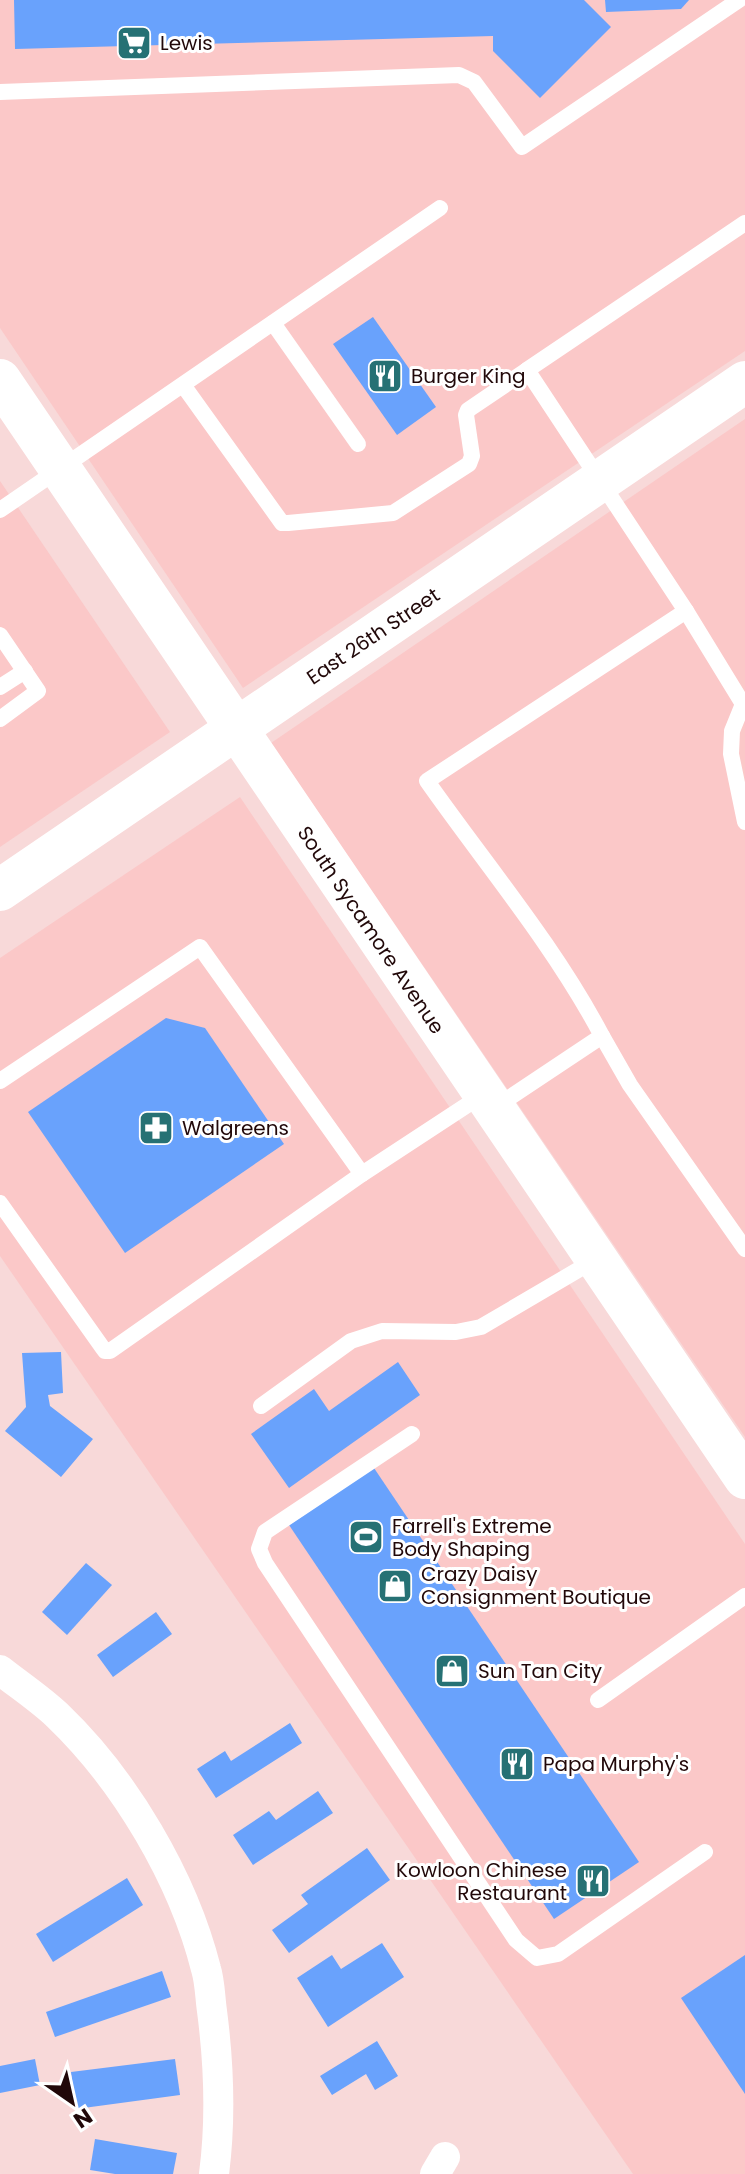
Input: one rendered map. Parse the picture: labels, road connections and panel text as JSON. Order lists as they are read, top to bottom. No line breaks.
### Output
{"streets":{"main road":["East 26th Street","South Sycamore Avenue"]},"crossings":[["East 26th Street","South Sycamore Avenue"]],"places":{"supermarket":["Lewis"],"restaurant":["Burger King","Papa Murphy's","Kowloon Chinese Restaurant"],"pharmacy":["Walgreens"],"sports":["Farrell's Extreme Body Shaping"],"shop":["Crazy Daisy Consignment Boutique","Sun Tan City"]},"north":"bottom right"}
